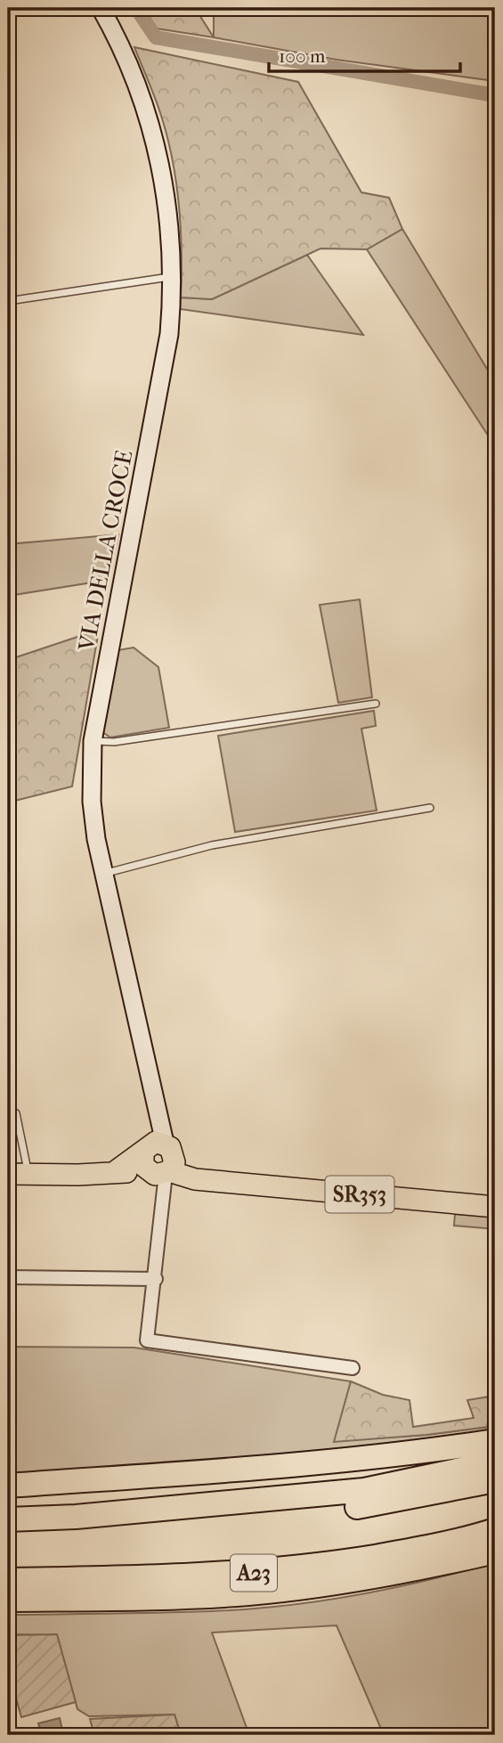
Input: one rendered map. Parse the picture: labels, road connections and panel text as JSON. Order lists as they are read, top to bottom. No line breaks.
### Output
{"streets":{"highway":["A23"],"main road":["VIA DELLA CROCE","SR353"]},"crossings":[["VIA DELLA CROCE","SR353"]],"scale_bar":"100 m"}
